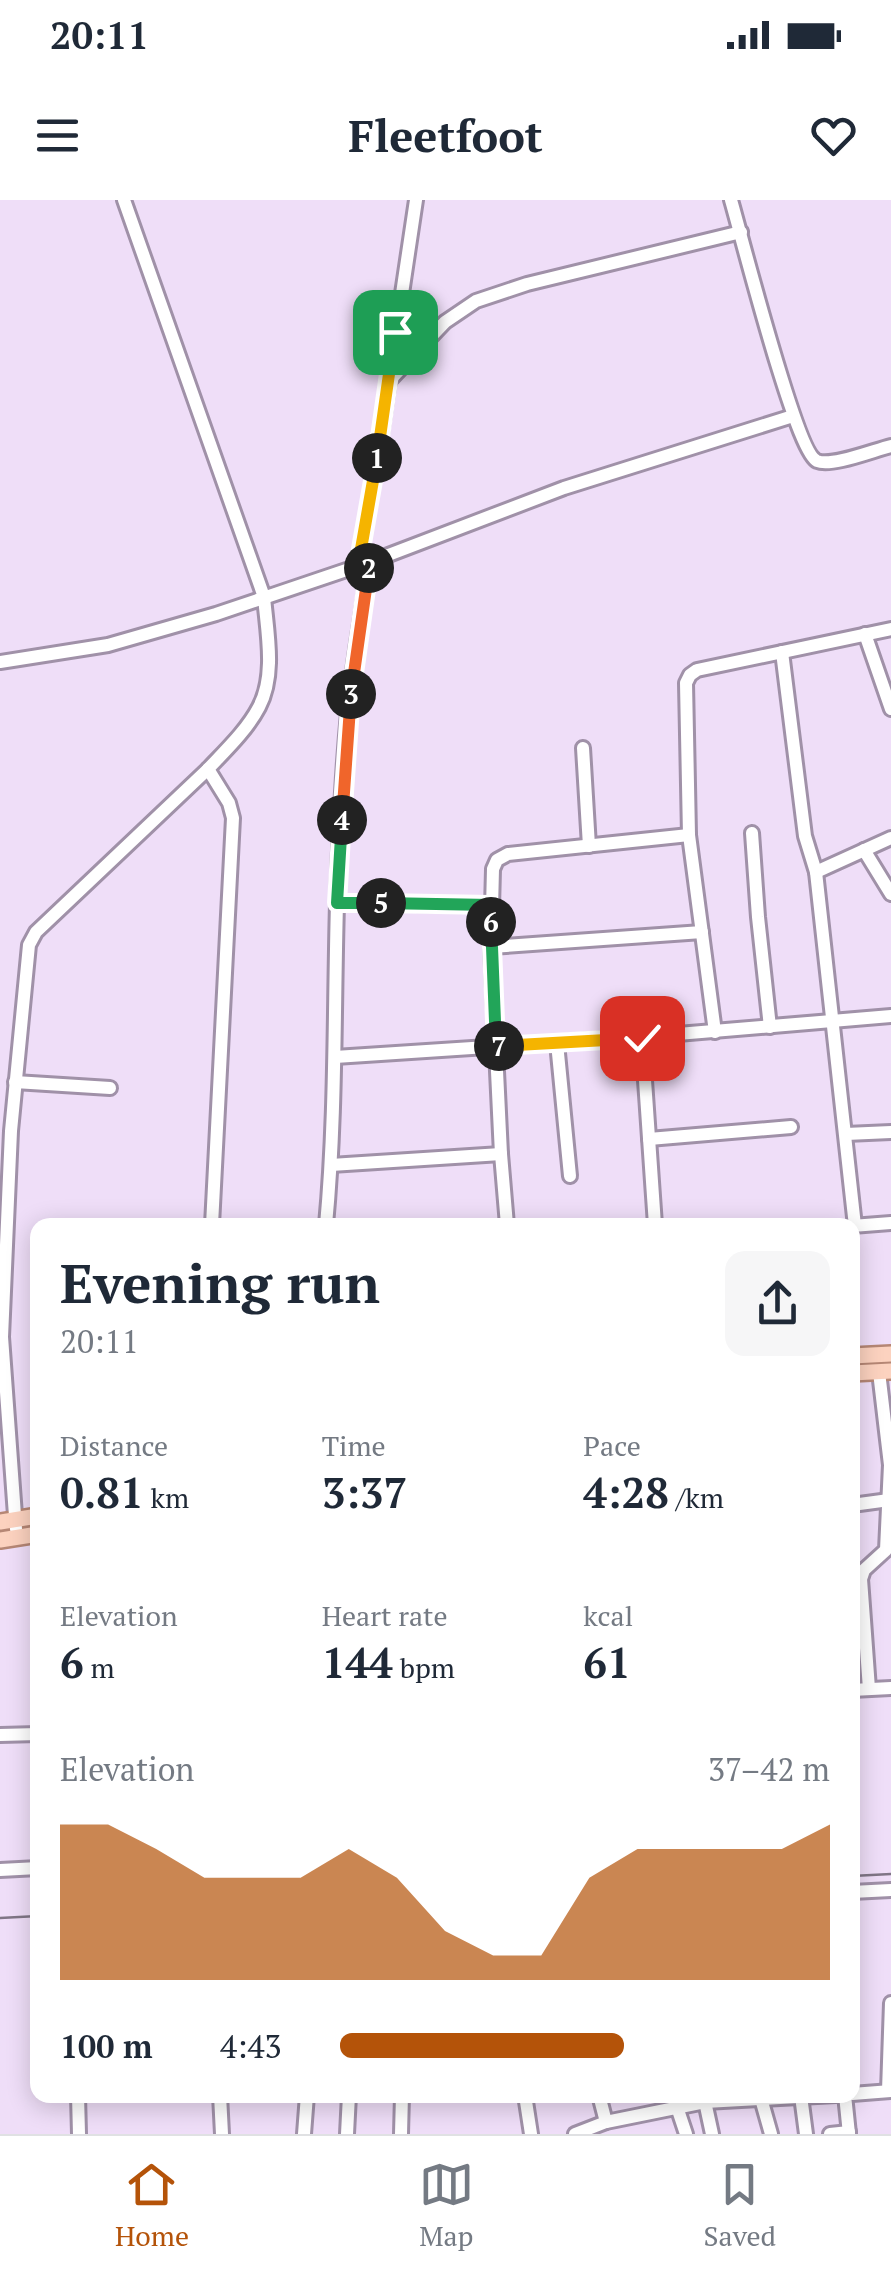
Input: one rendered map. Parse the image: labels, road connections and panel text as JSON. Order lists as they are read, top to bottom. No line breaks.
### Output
{"page":{"status":"20:11","header":"Fleetfoot","pins":["1","2","3","4","5","6","7"],"heading":["Evening run","20:11"],"stats":[["Distance","0.81 km"],["Time","3:37"],["Pace","4:28 /km"],["Elevation","6 m"],["Heart rate","144 bpm"],["kcal","61"]],"chart":["Elevation","37–42 m"],"list":[{"name":"100 m","note":"4:43"}],"tabs":["Home","Map","Saved"]}}
